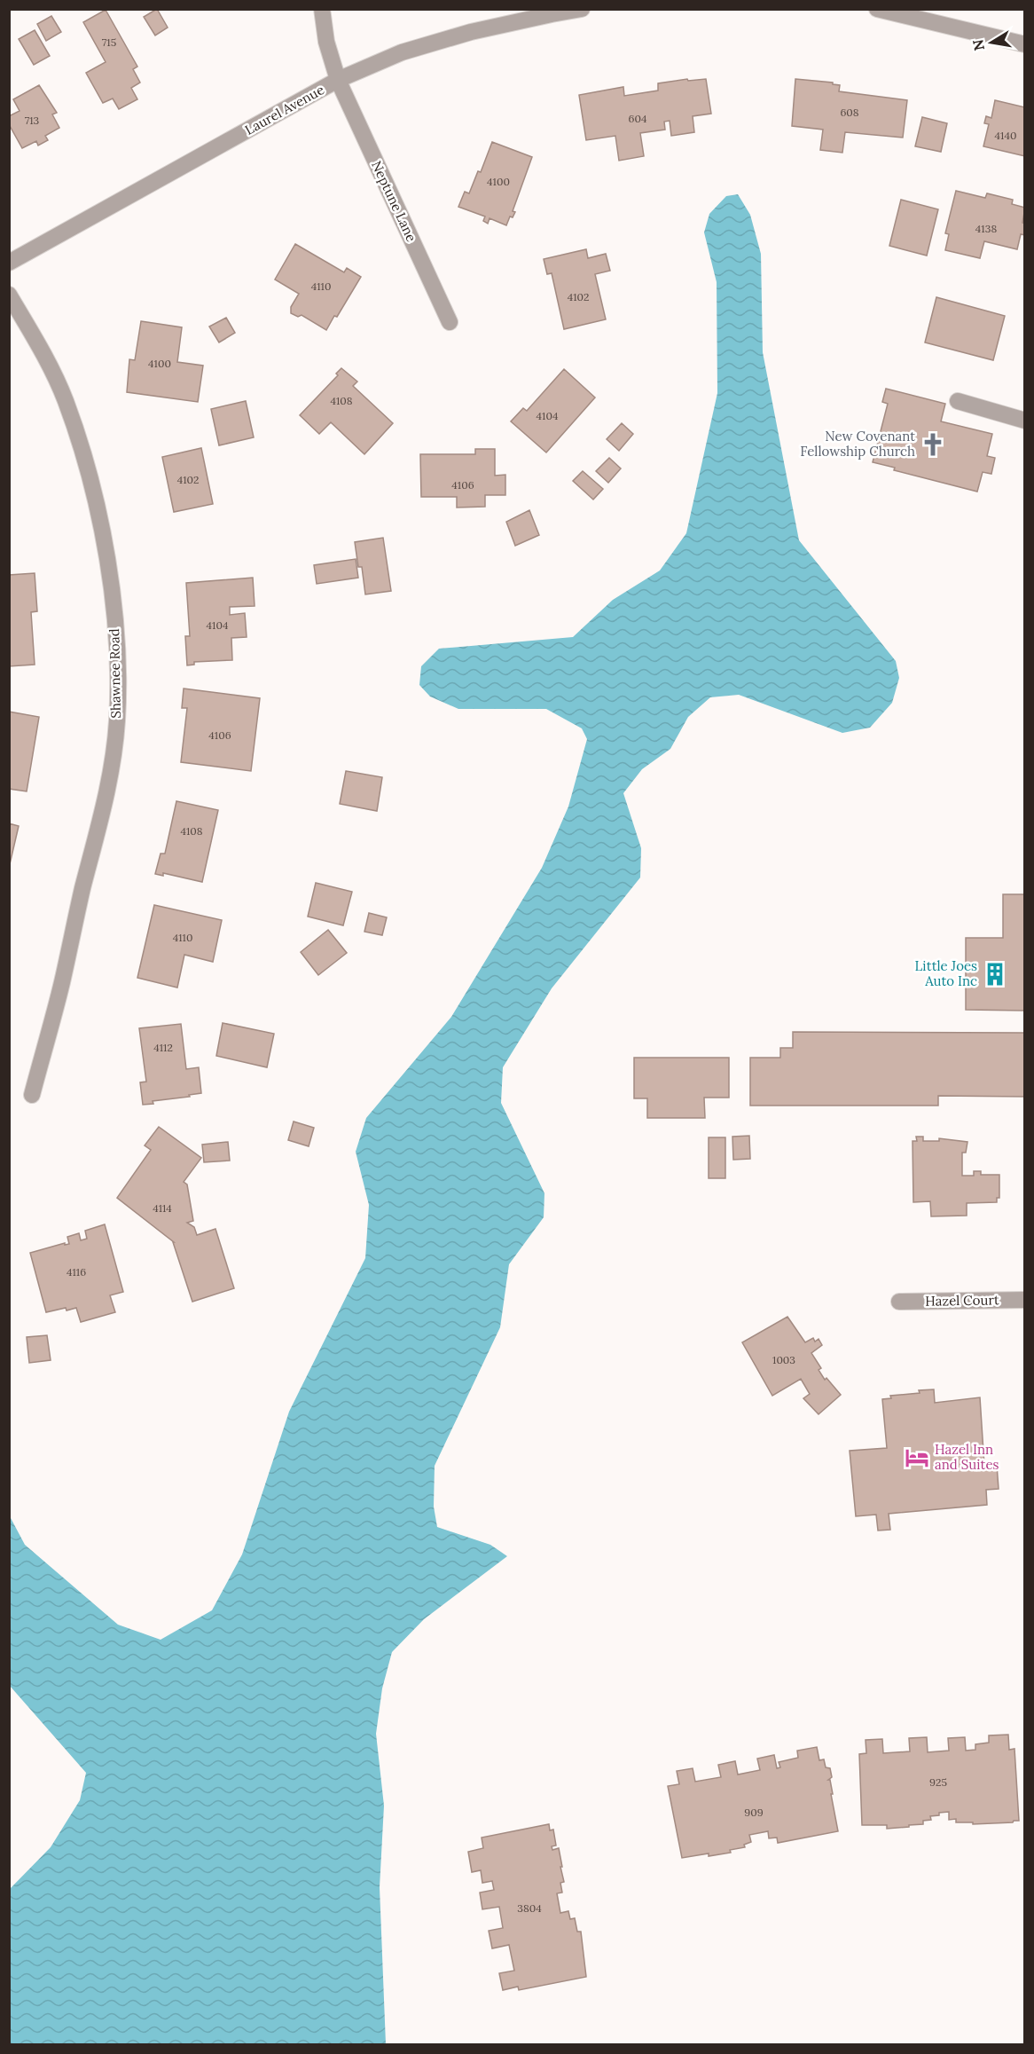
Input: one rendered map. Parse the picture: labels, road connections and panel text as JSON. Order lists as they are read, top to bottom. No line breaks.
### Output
{"streets":{"street":["Laurel Avenue","Neptune Lane","Shawnee Road","Hazel Court"]},"crossings":[["Laurel Avenue","Neptune Lane"]],"places":{"church":["New Covenant Fellowship Church"],"building":["Little Joes Auto Inc"],"hotel":["Hazel Inn and Suites"]},"house_numbers":["715","608","604","713","4140","4100","4138","4110","4102","4100","4108","4104","4102","4106","4104","4106","4108","4110","4112","4114","4116","1003","925","909","3804"],"north":"left"}
